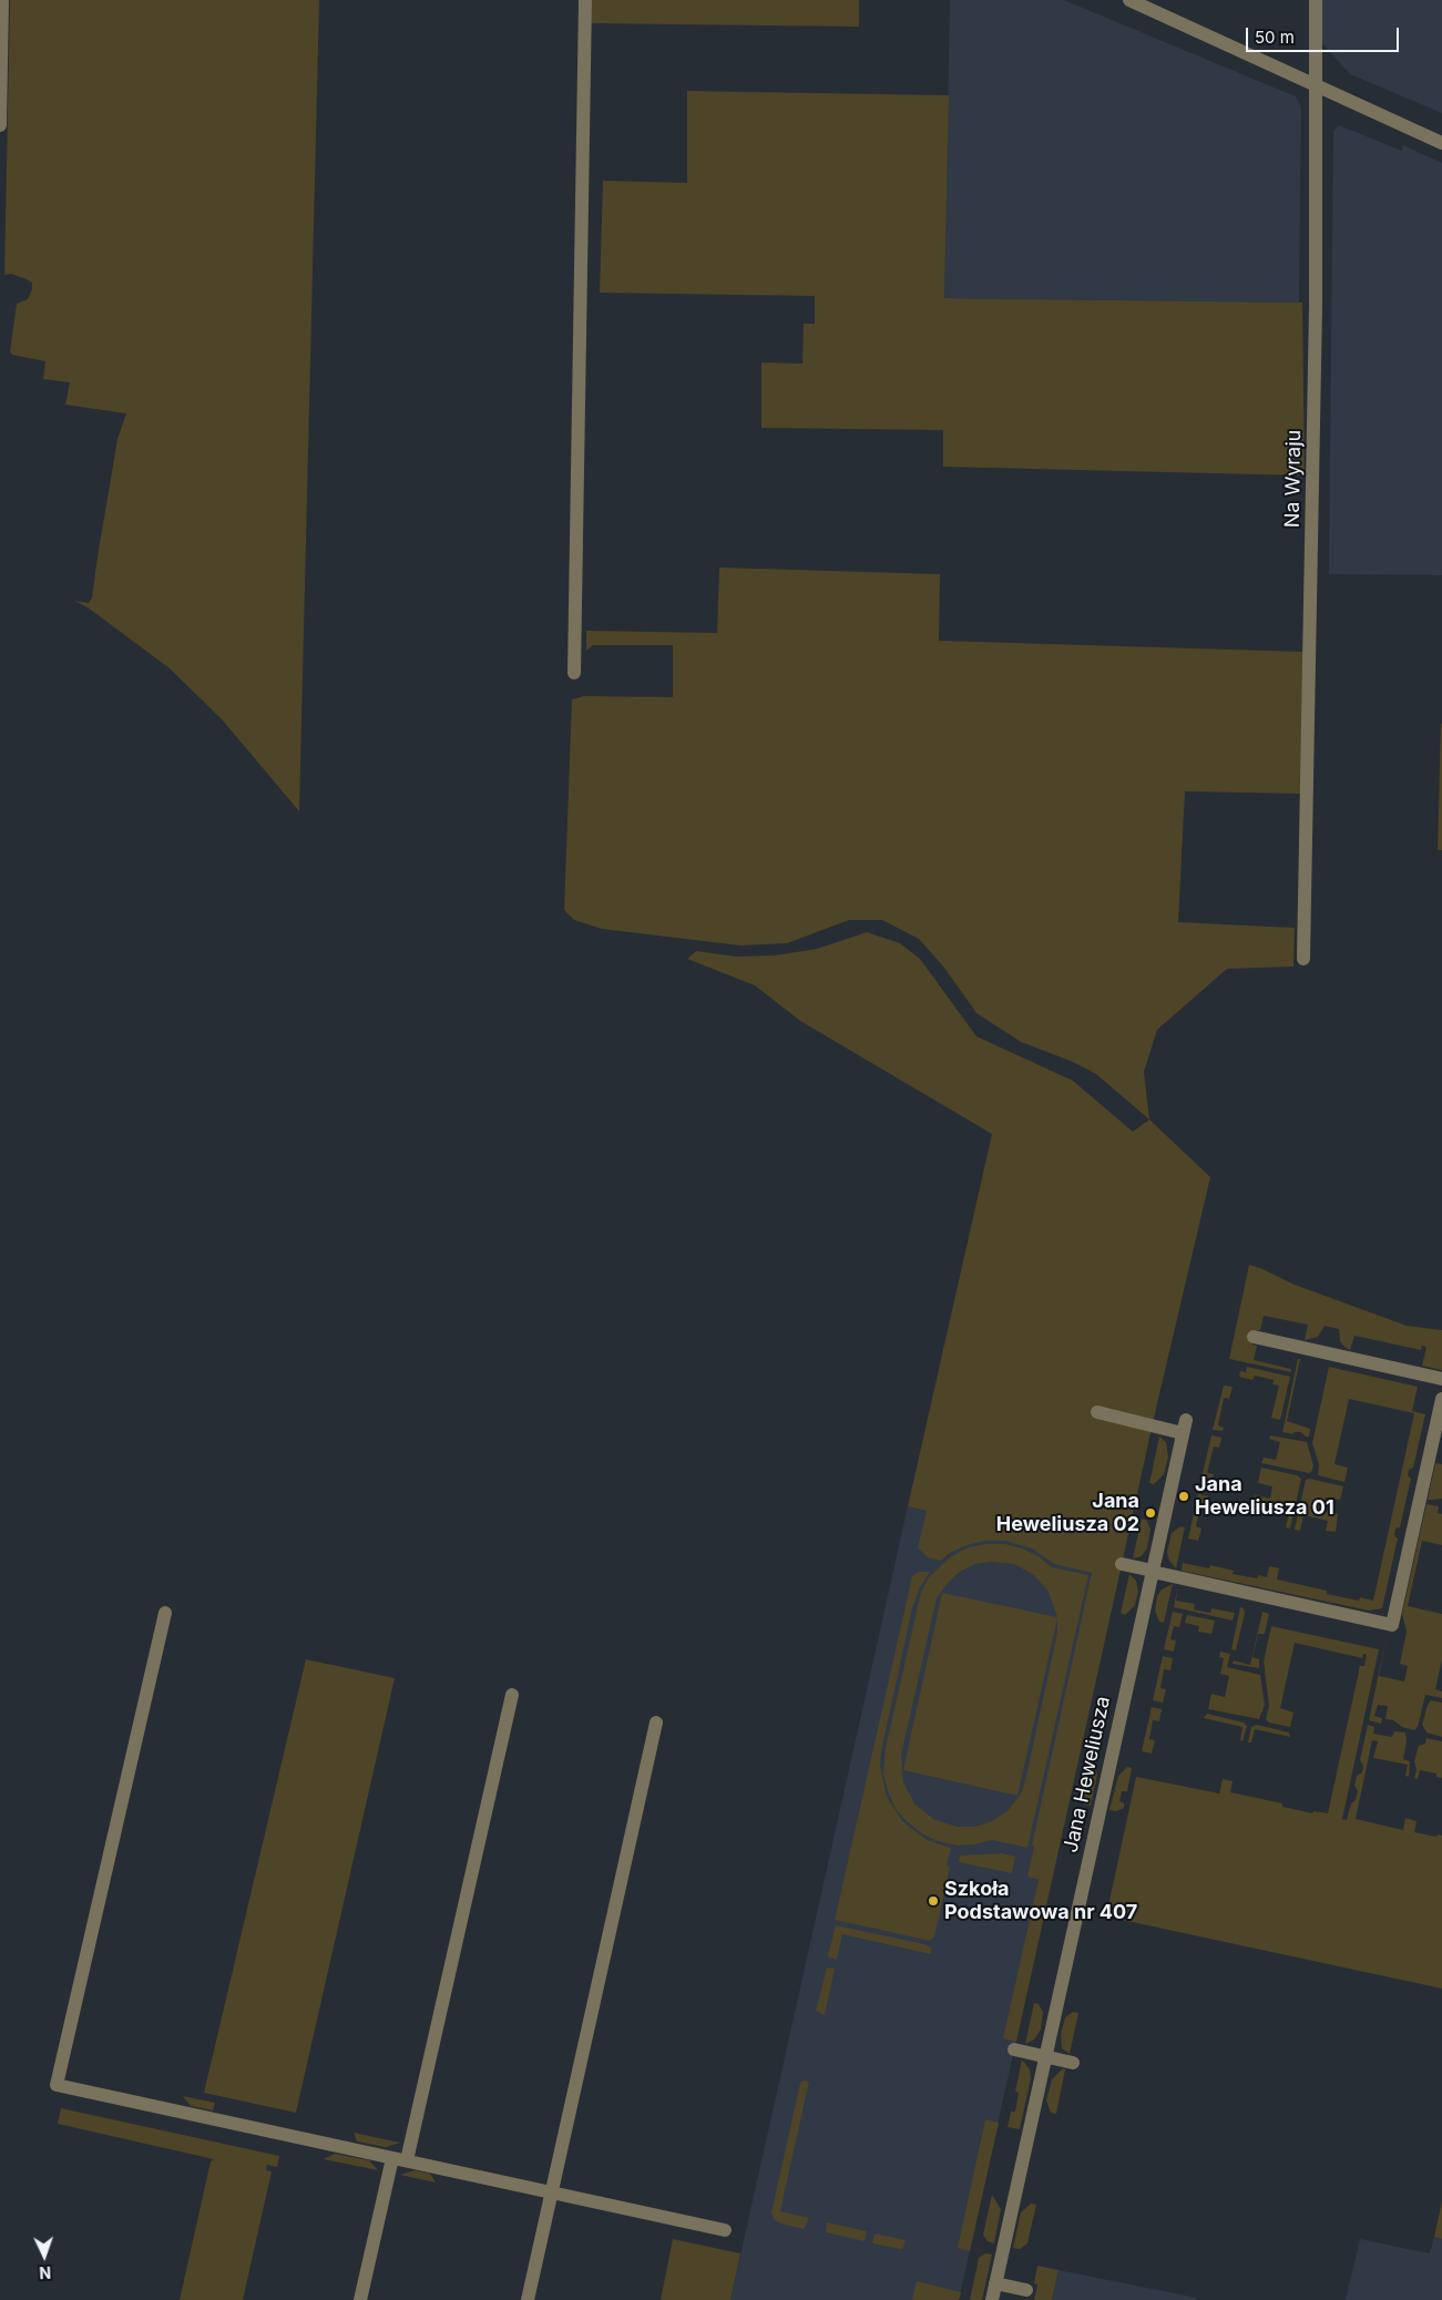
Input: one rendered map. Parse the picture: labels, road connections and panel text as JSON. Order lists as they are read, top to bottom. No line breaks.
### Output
{"streets":{"street":["Na Wyraju","Jana Heweliusza"]},"places":["Jana Heweliusza 01","Jana Heweliusza 02","Szkoła Podstawowa nr 407"],"scale_bar":"50 m","north":"bottom"}
